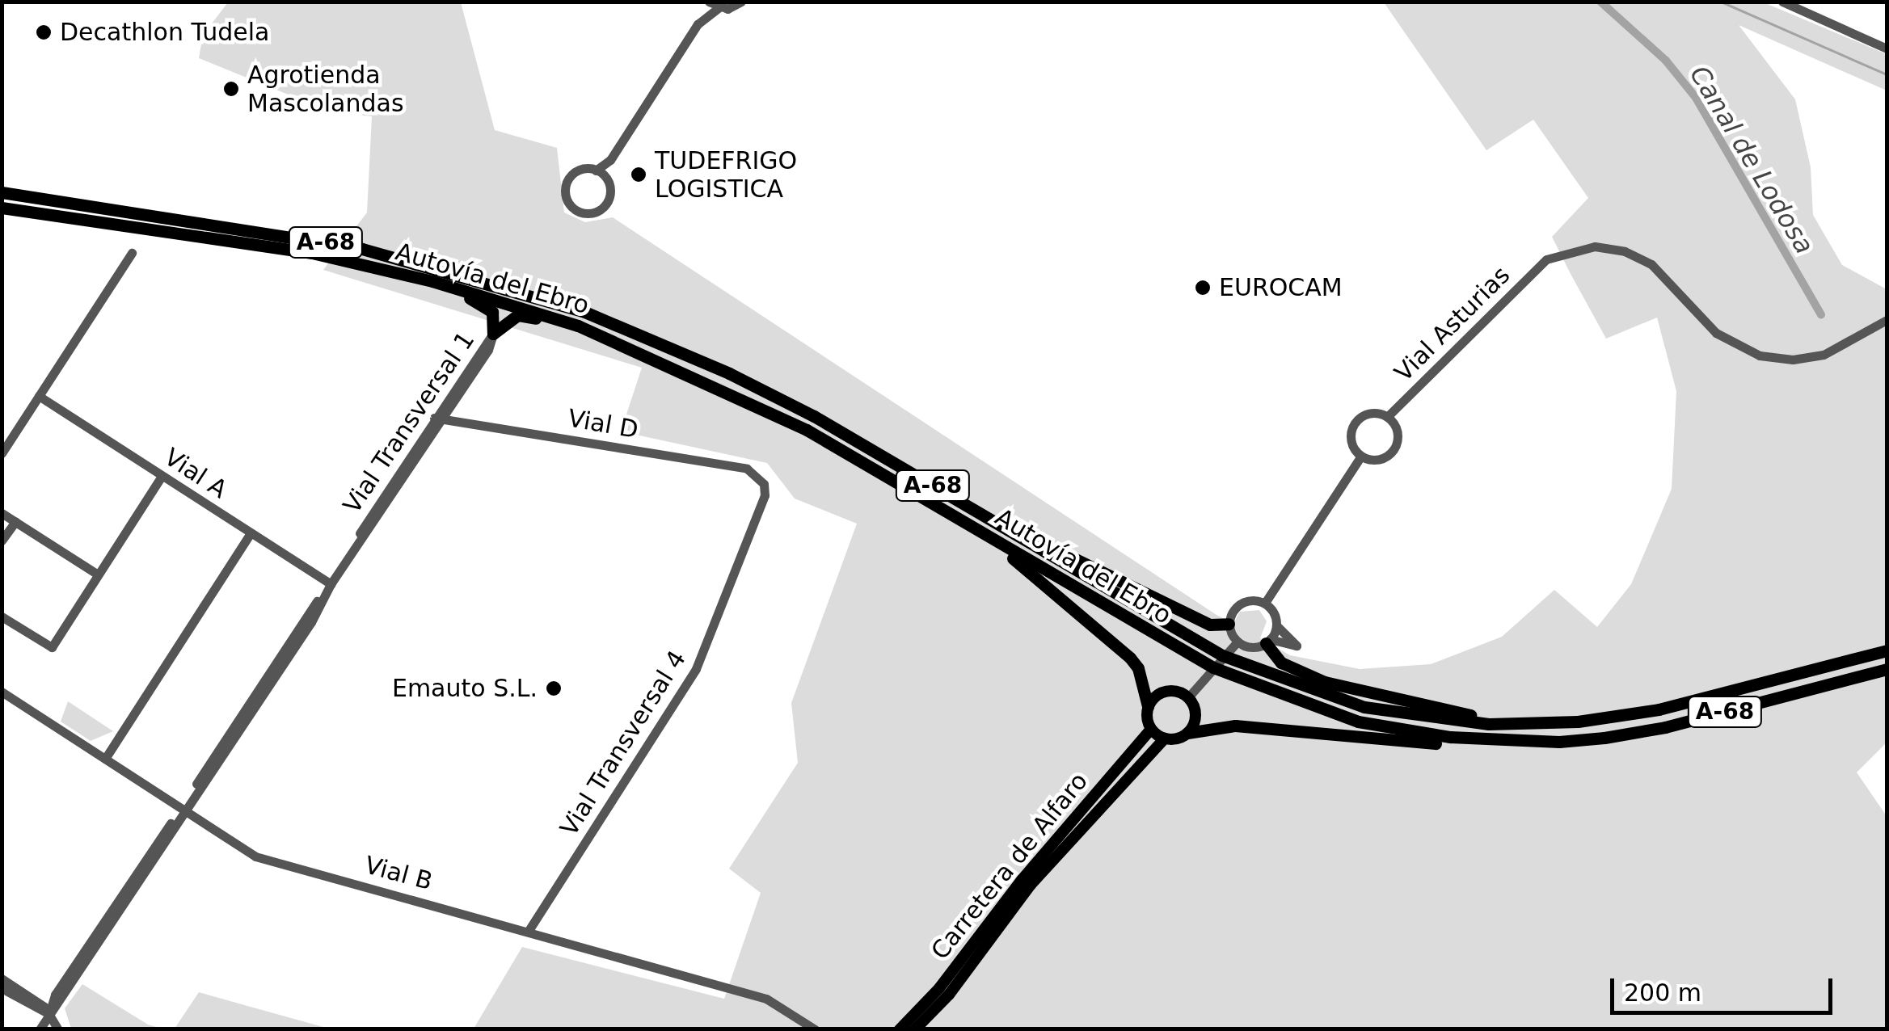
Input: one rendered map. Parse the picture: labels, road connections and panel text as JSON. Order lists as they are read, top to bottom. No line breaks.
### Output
{"streets":{"highway":["A-68","Autovía del Ebro"],"main road":["Carretera de Alfaro"],"street":["Vial Asturias","Vial Transversal 1","Vial D","Vial A","Vial Transversal 4","Vial B"]},"crossings":[["Vial Transversal 1","Vial D"],["Vial Transversal 1","Vial A"],["Vial Transversal 1","Vial B"],["Vial D","Vial Transversal 4"],["Vial Transversal 4","Vial B"]],"water":["Canal de Lodosa"],"places":["Decathlon Tudela","Agrotienda Mascolandas","TUDEFRIGO LOGISTICA","EUROCAM","Emauto S.L."],"scale_bar":"200 m"}
